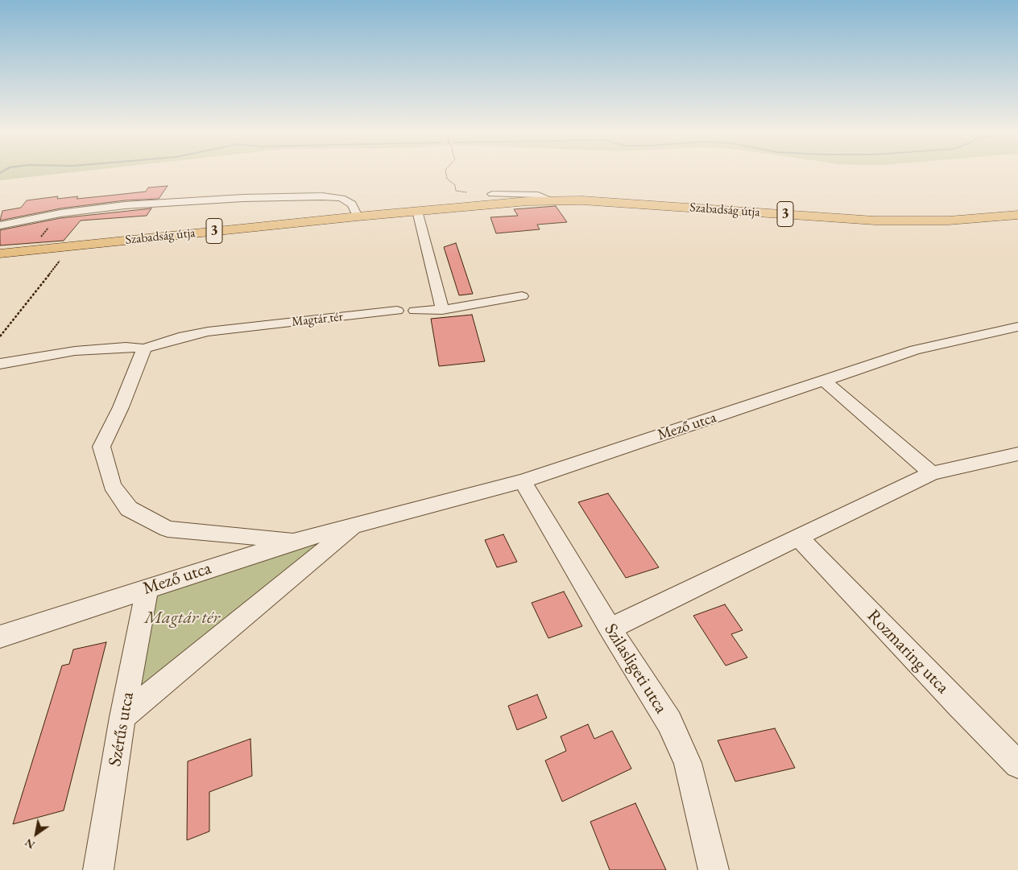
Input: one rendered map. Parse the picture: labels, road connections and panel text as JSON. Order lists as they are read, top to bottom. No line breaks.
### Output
{"streets":{"main road":["Szabadság útja","3"],"street":["Magtár tér","Mező utca","Rozmaring utca","Szilasligeti utca","Szérűs utca"]},"crossings":[["Mező utca","Szilasligeti utca"],["Mező utca","Szérűs utca"]],"parks":["Magtár tér"],"north":"bottom left"}
